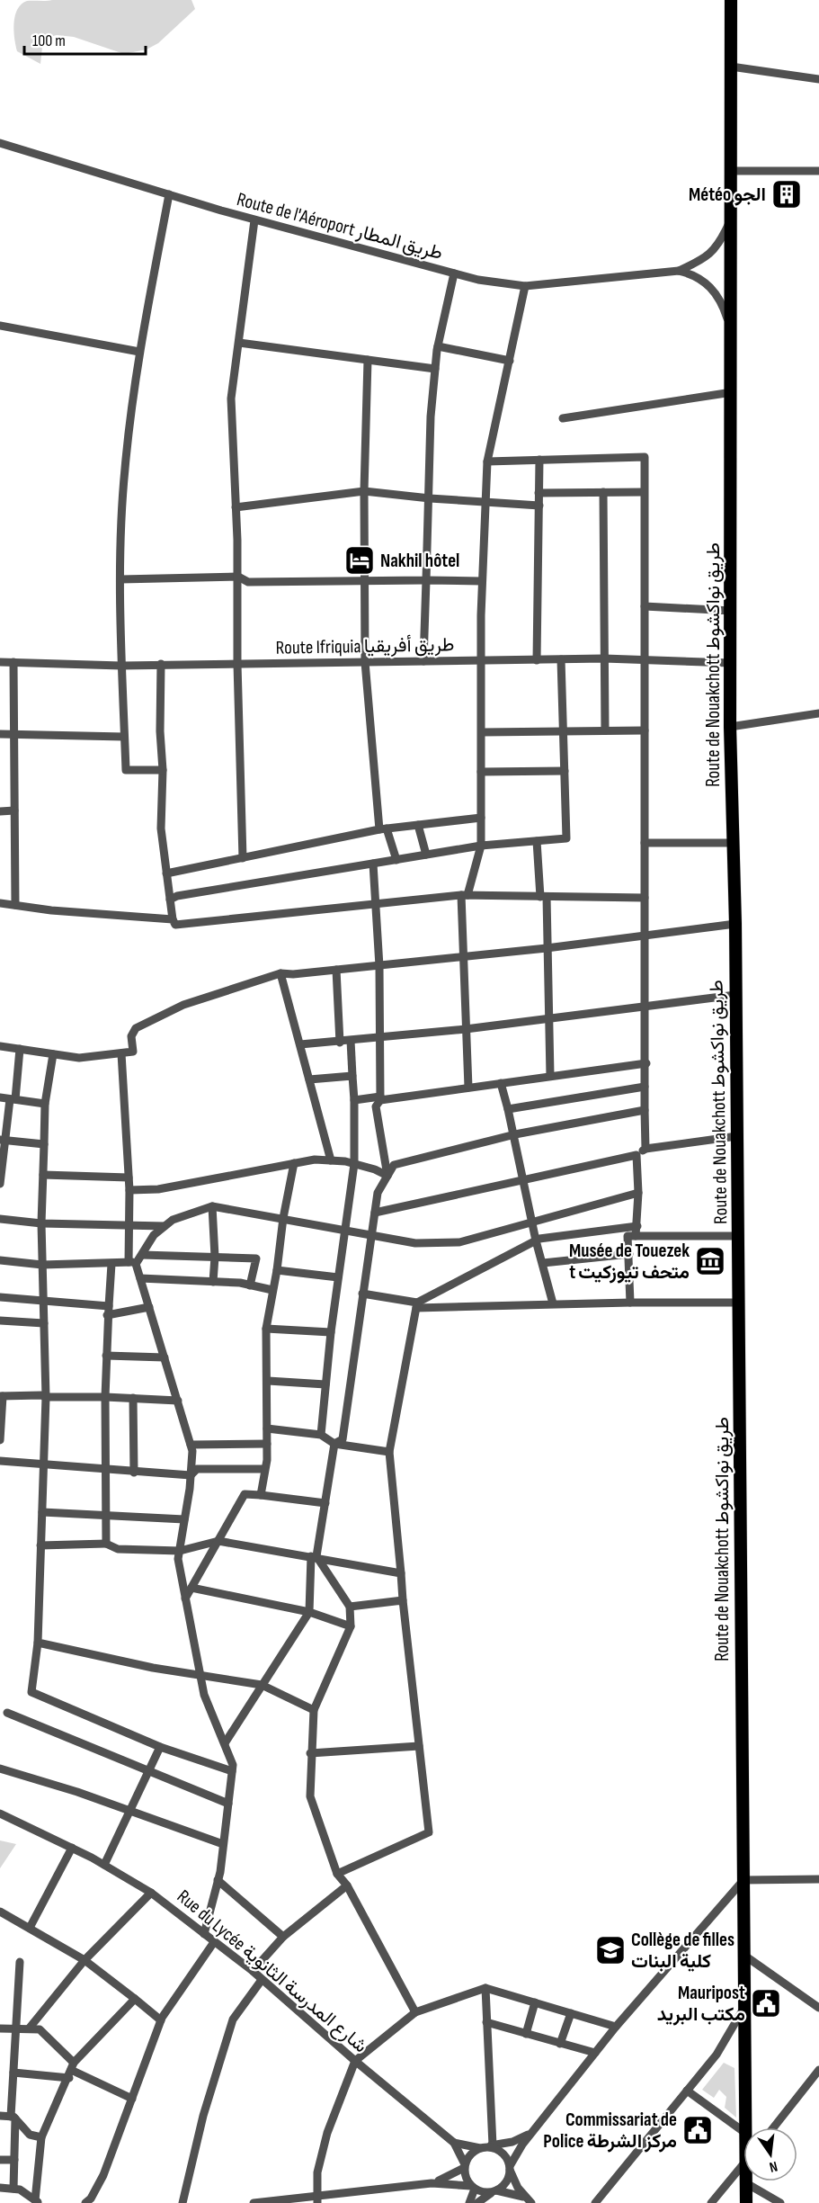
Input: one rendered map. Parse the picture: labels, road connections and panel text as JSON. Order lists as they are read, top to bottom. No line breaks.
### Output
{"streets":{"highway":["Route de Nouakchott طريق نواكشوط"],"street":["Route de l'Aéroport طريق المطار","Route Ifriquia طريق أفريقيا","Rue du Lycée شارع المدرسة الثانوية"]},"crossings":[["Route de l'Aéroport طريق المطار","Route de Nouakchott طريق نواكشوط"],["Route Ifriquia طريق أفريقيا","Route de Nouakchott طريق نواكشوط"]],"places":{"building":["Météo الجو"],"hotel":["Nakhil hôtel"],"museum":["Musée de Touezek t متحف تيوزكيت"],"school or university":["Collège de filles كلية البنات"],"public building":["Mauripost مكتب البريد","Commissariat de Police مركز الشرطة"]},"scale_bar":"100 m","north":"bottom"}
